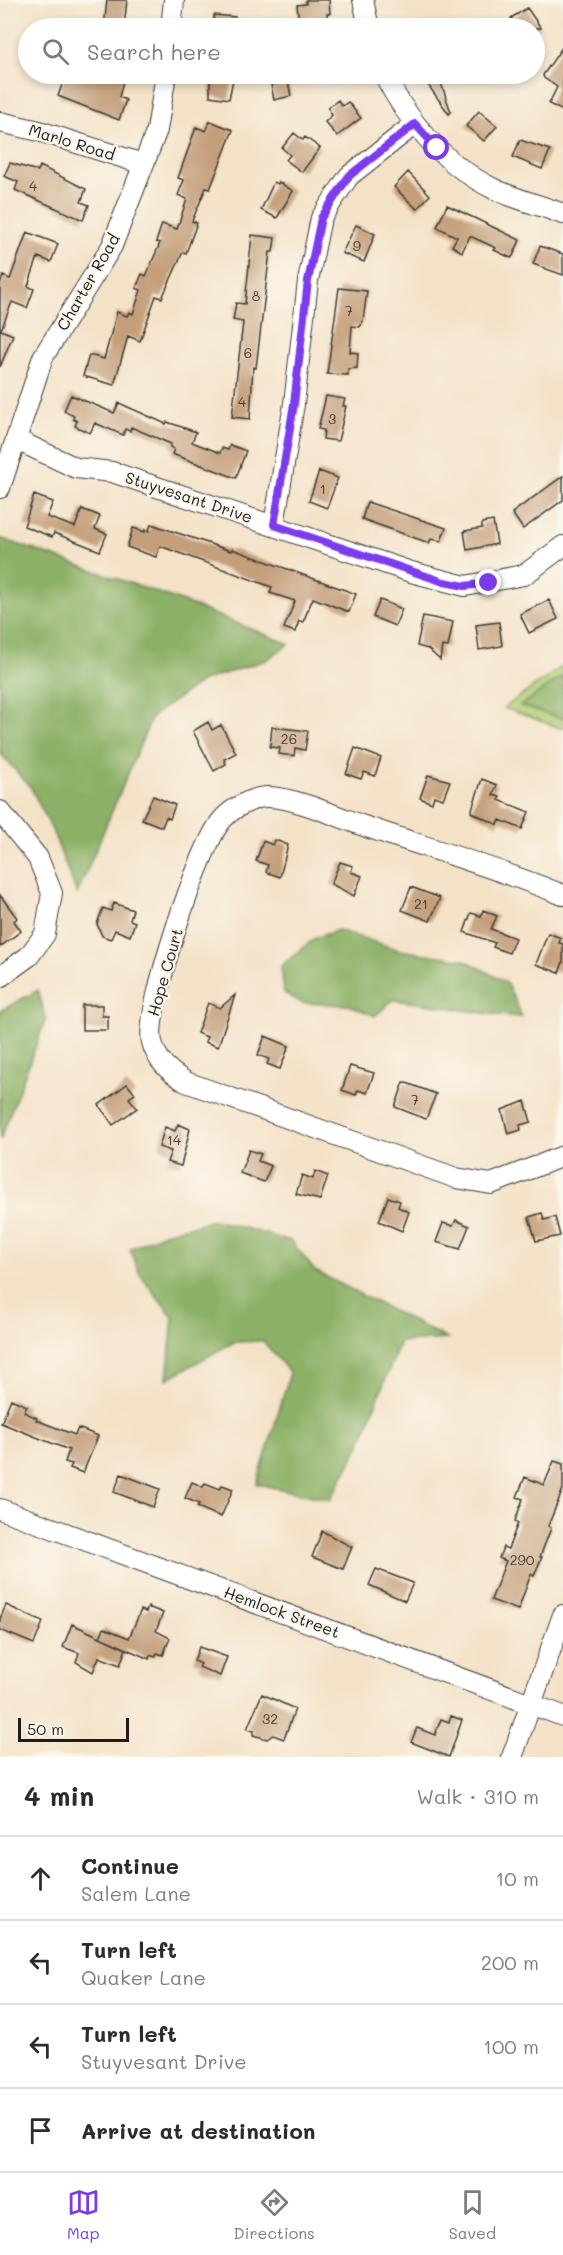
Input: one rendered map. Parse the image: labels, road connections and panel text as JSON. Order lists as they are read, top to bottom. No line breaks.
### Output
{"streets":{"street":["Marlo Road","Charter Road","Stuyvesant Drive","Hope Court","Hemlock Street"]},"crossings":[["Marlo Road","Charter Road"],["Charter Road","Stuyvesant Drive"]],"house_numbers":["4","9","8","7","6","4","3","1","26","21","7","14","290","32"],"scale_bar":"50 m","page":{"search":"Search here","scale":"50 m","heading":["4 min","Walk · 310 m"],"list":[["Continue","Salem Lane","10 m"],["Turn left","Quaker Lane","200 m"],["Turn left","Stuyvesant Drive","100 m"],"Arrive at destination"],"nav":["Map","Directions","Saved"]}}
